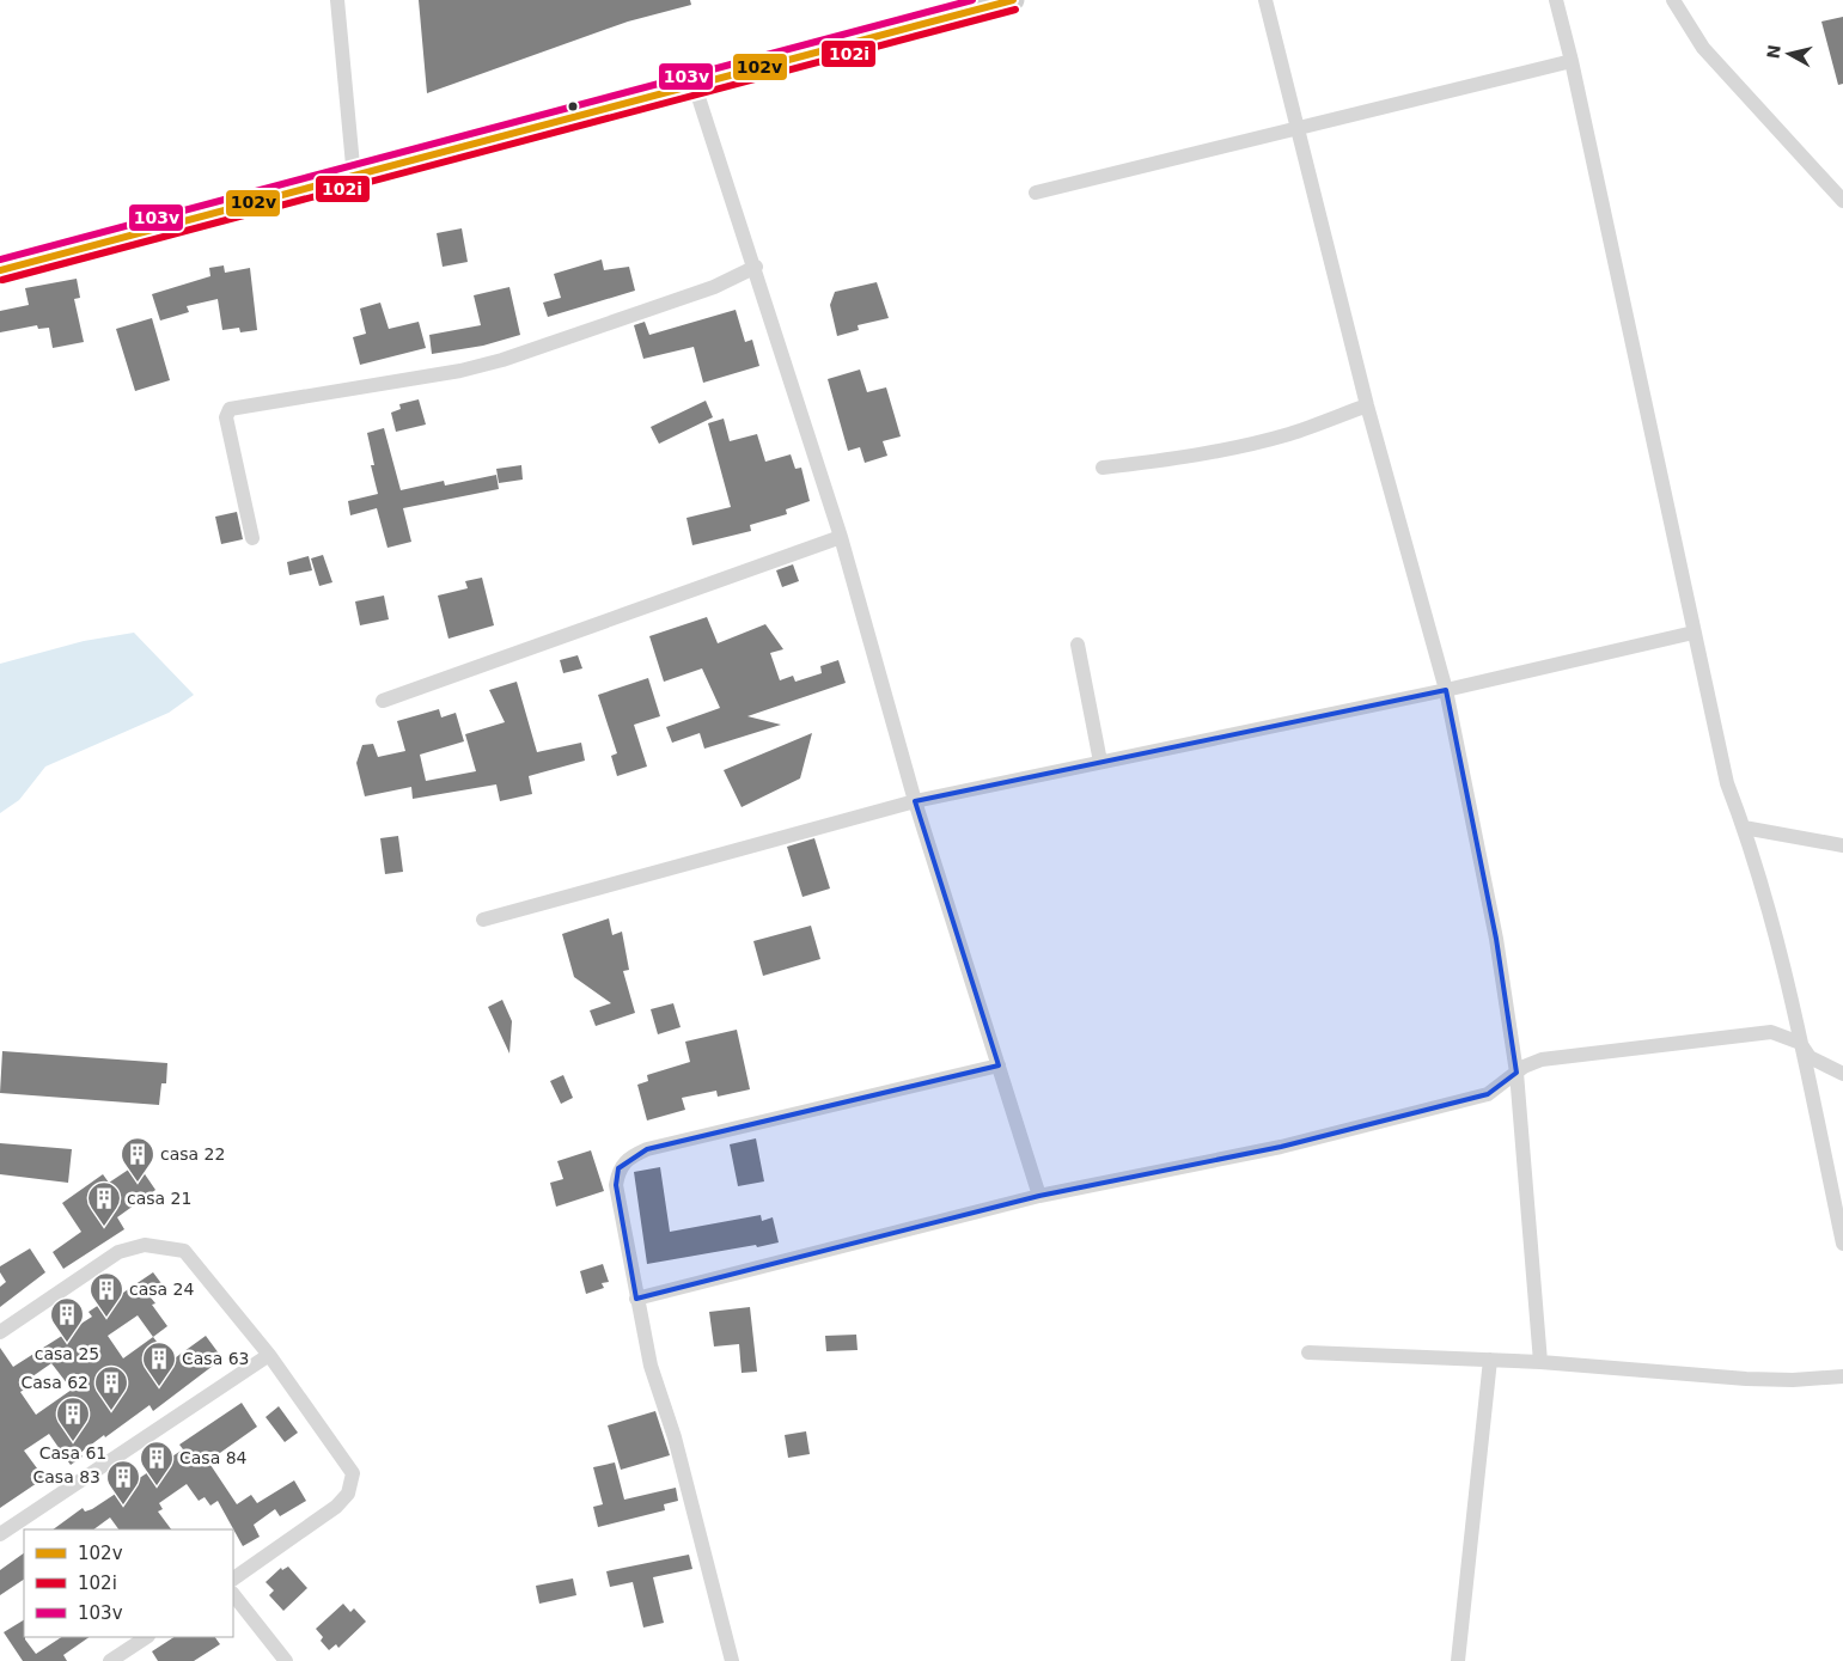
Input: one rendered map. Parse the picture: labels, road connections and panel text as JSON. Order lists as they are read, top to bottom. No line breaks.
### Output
{"places":{"building":["casa 22","casa 21","casa 24","casa 25","Casa 63","Casa 62","Casa 61","Casa 84","Casa 83"]},"lines":["transit line 102v","transit line 103v","transit line 102i"],"legend":["102v","102i","103v"],"north":"left"}
